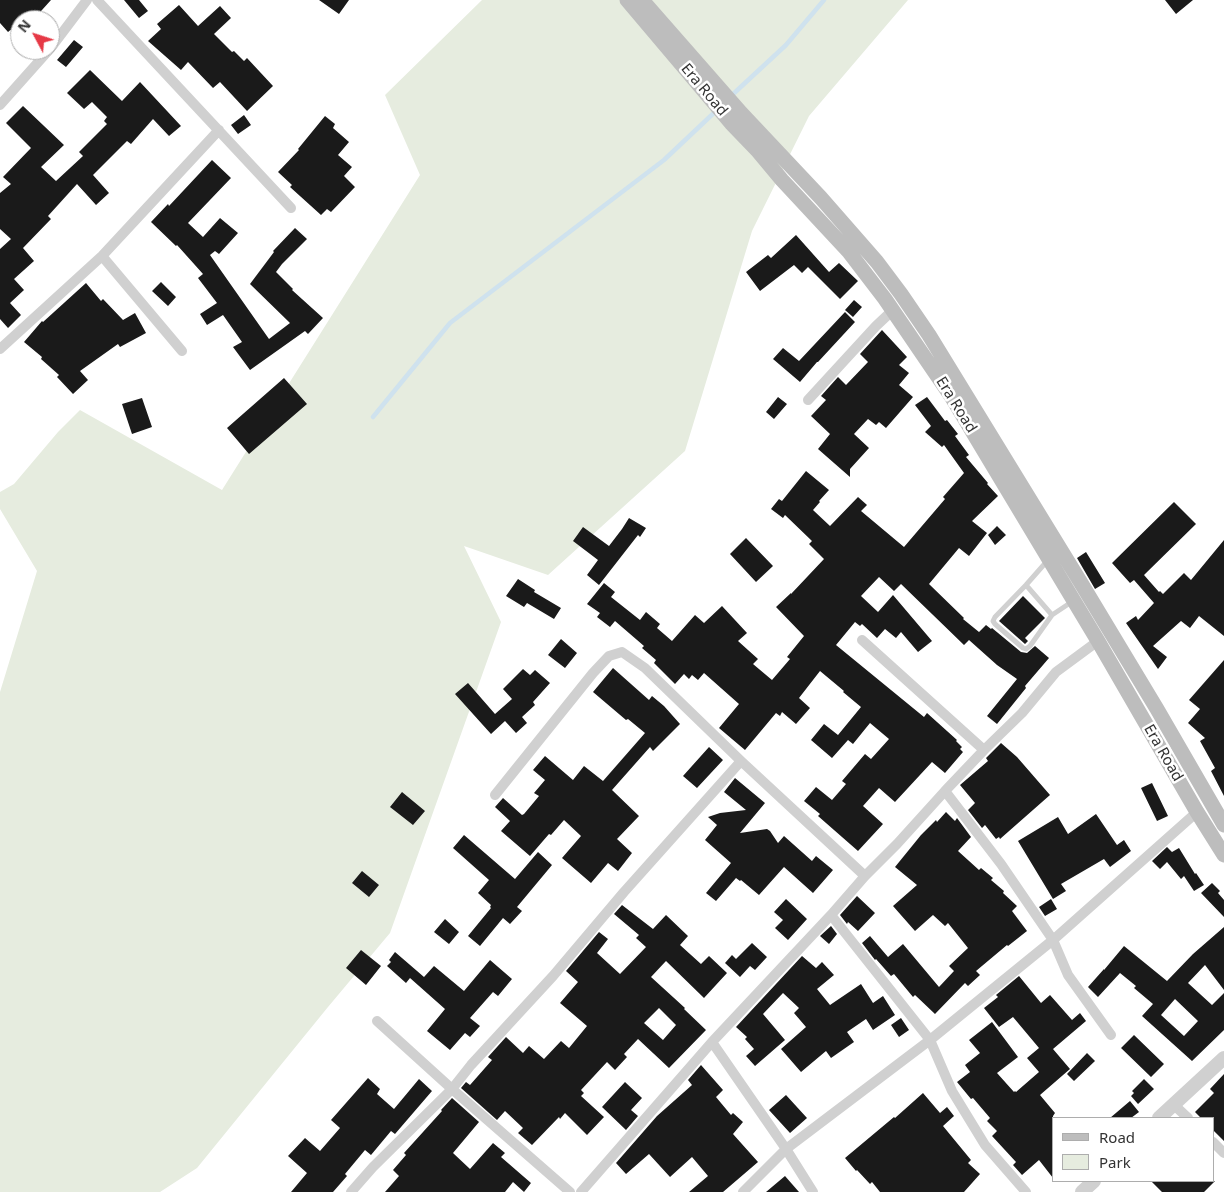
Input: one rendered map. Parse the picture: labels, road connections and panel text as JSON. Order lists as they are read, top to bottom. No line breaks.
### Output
{"streets":{"main road":["Era Road"]},"legend":["Road","Park"],"north":"top left"}
